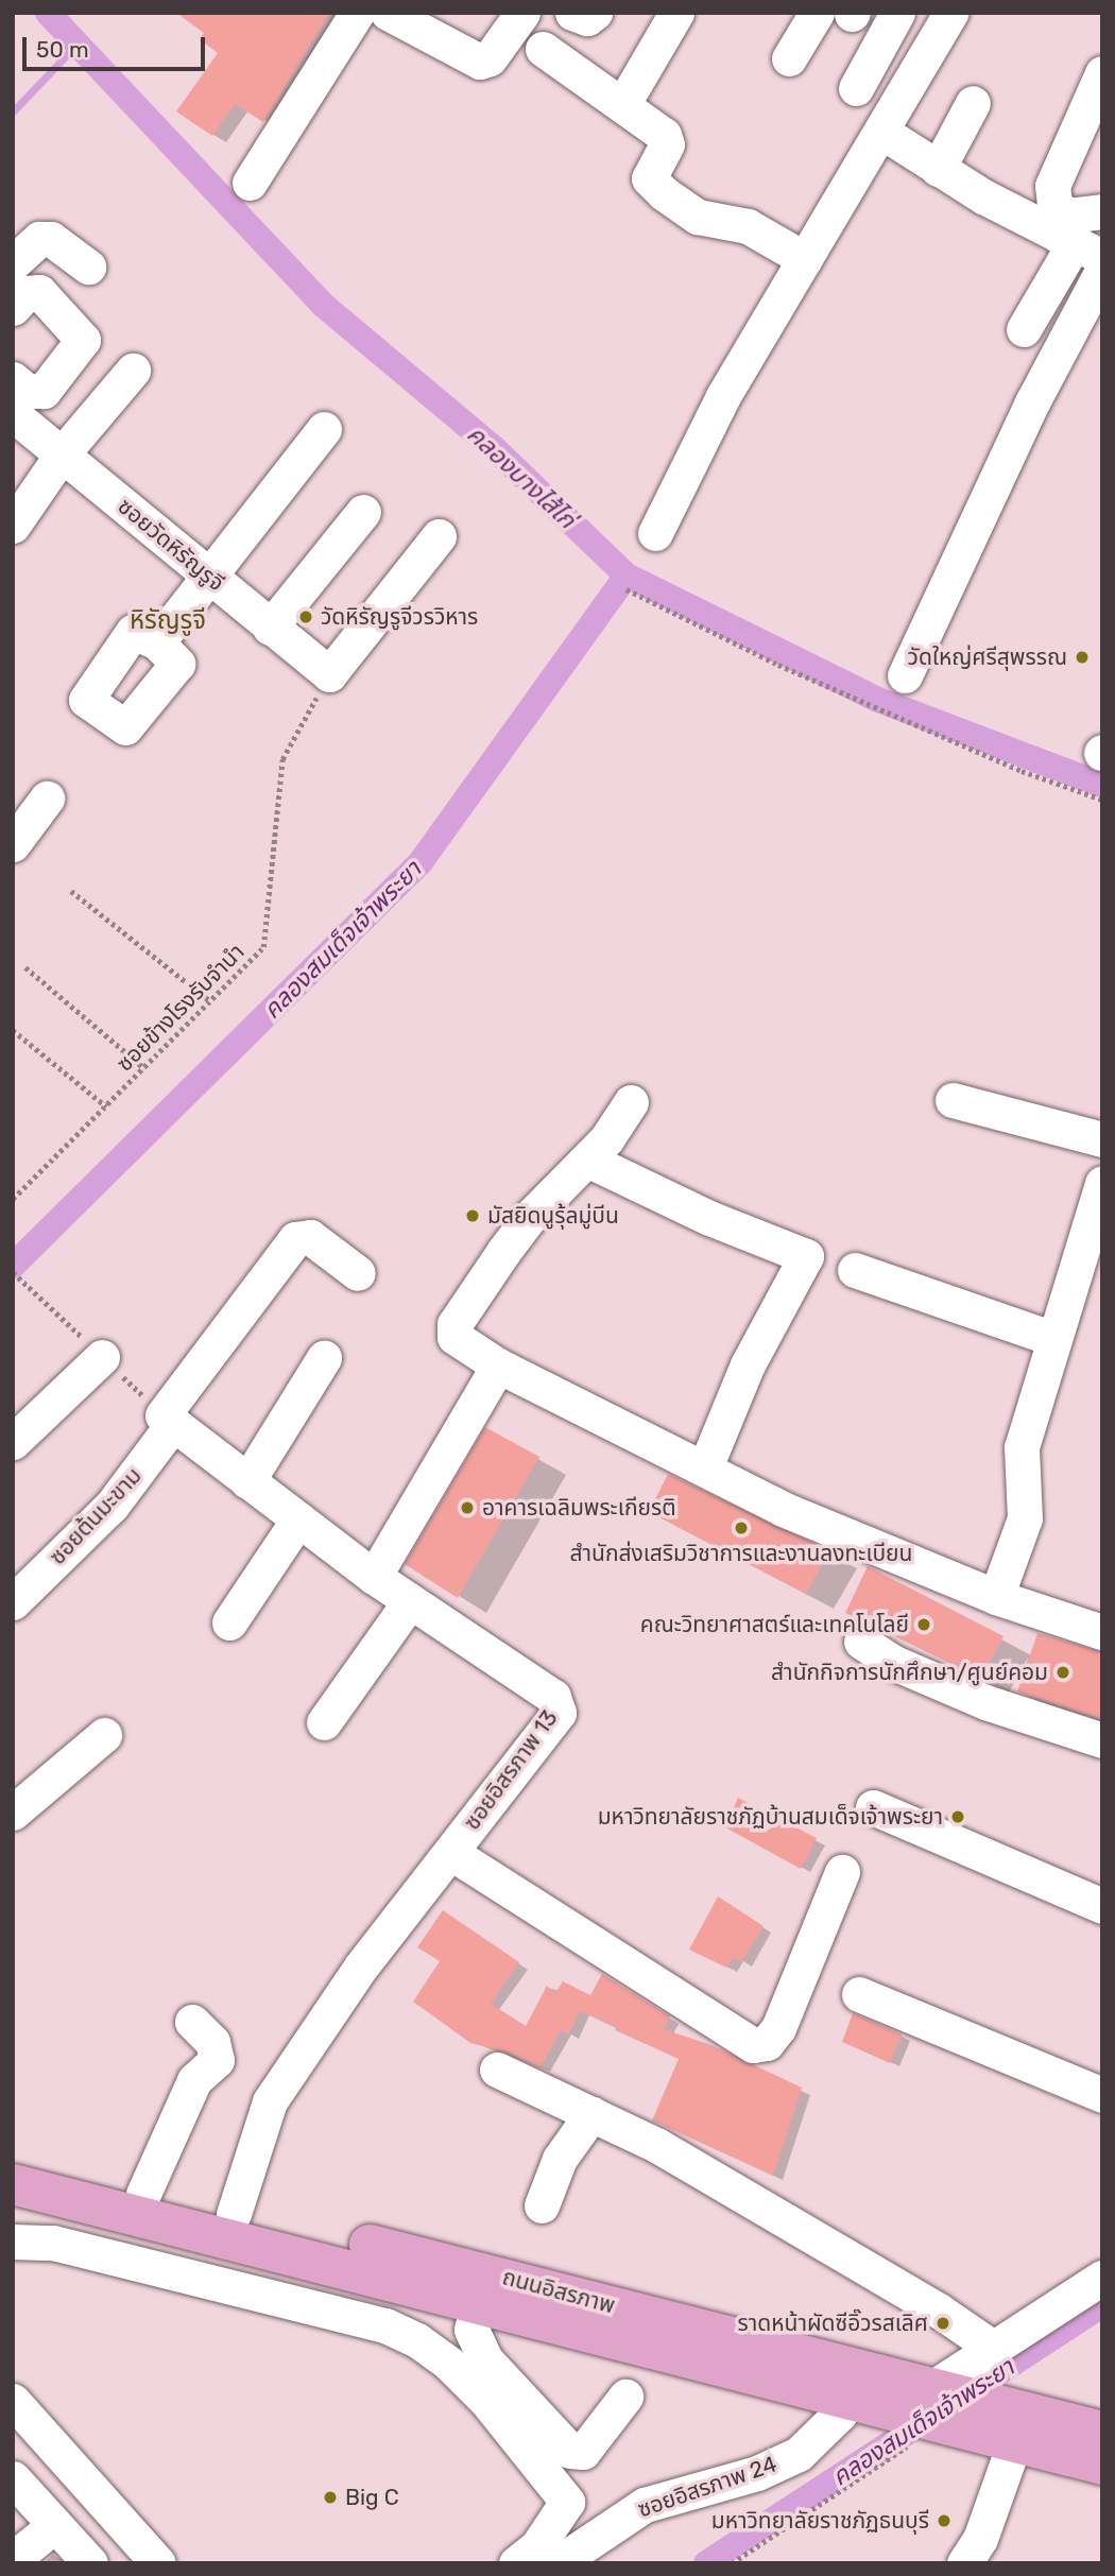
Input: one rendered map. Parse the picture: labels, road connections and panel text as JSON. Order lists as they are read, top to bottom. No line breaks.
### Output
{"streets":{"main road":["ถนนอิสรภาพ"],"street":["ซอยวัดหิรัญรูจี","ซอยต้นมะขาม","ซอยอิสรภาพ 13","ซอยอิสรภาพ 24"],"path":["ซอยข้างโรงรับจำนำ"]},"crossings":[["ซอยวัดหิรัญรูจี","ซอยข้างโรงรับจำนำ"],["ซอยต้นมะขาม","ซอยอิสรภาพ 13"],["ซอยอิสรภาพ 13","ถนนอิสรภาพ"]],"districts":["หิรัญรูจี"],"water":["คลองบางไส้ไก่","คลองสมเด็จเจ้าพระยา"],"places":["วัดหิรัญรูจีวรวิหาร","วัดใหญ่ศรีสุพรรณ","มัสยิดนูรุ้ลมู่บีน","อาคารเฉลิมพระเกียรติ","สำนักส่งเสริมวิชาการและงานลงทะเบียน","คณะวิทยาศาสตร์และเทคโนโลยี","สำนักกิจการนักศึกษา/ศูนย์คอม","มหาวิทยาลัยราชภัฏบ้านสมเด็จเจ้าพระยา","ราดหน้าผัดซีอิ๊วรสเลิศ","Big C","มหาวิทยาลัยราชภัฏธนบุรี"],"scale_bar":"50 m"}
